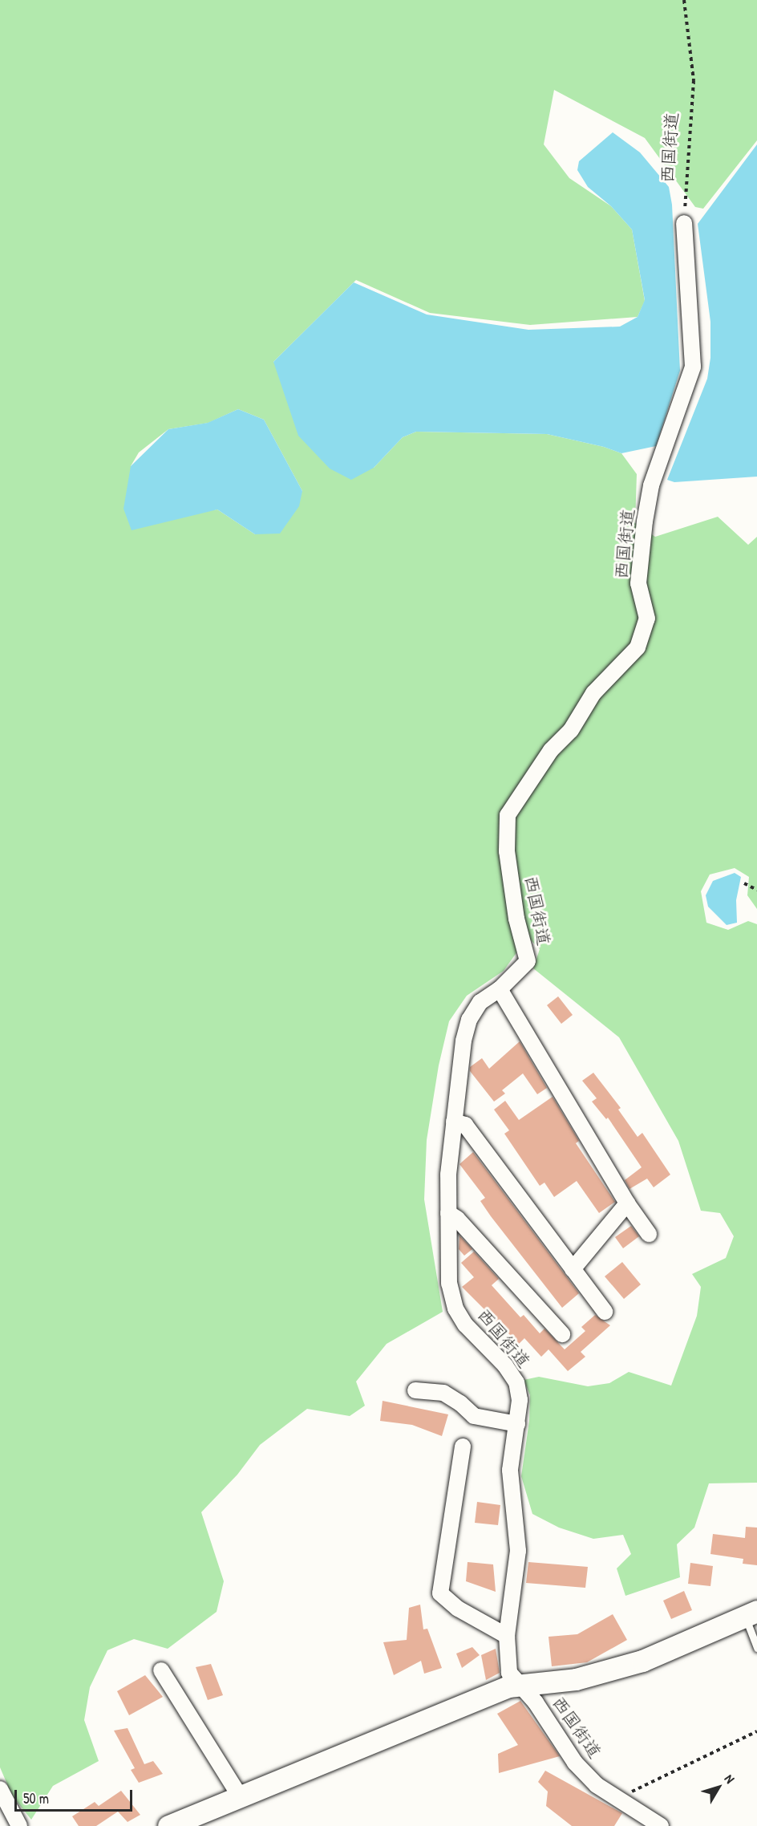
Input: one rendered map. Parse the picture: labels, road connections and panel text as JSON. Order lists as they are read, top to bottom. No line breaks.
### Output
{"streets":{"street":["西国街道"]},"scale_bar":"50 m","north":"top right"}
